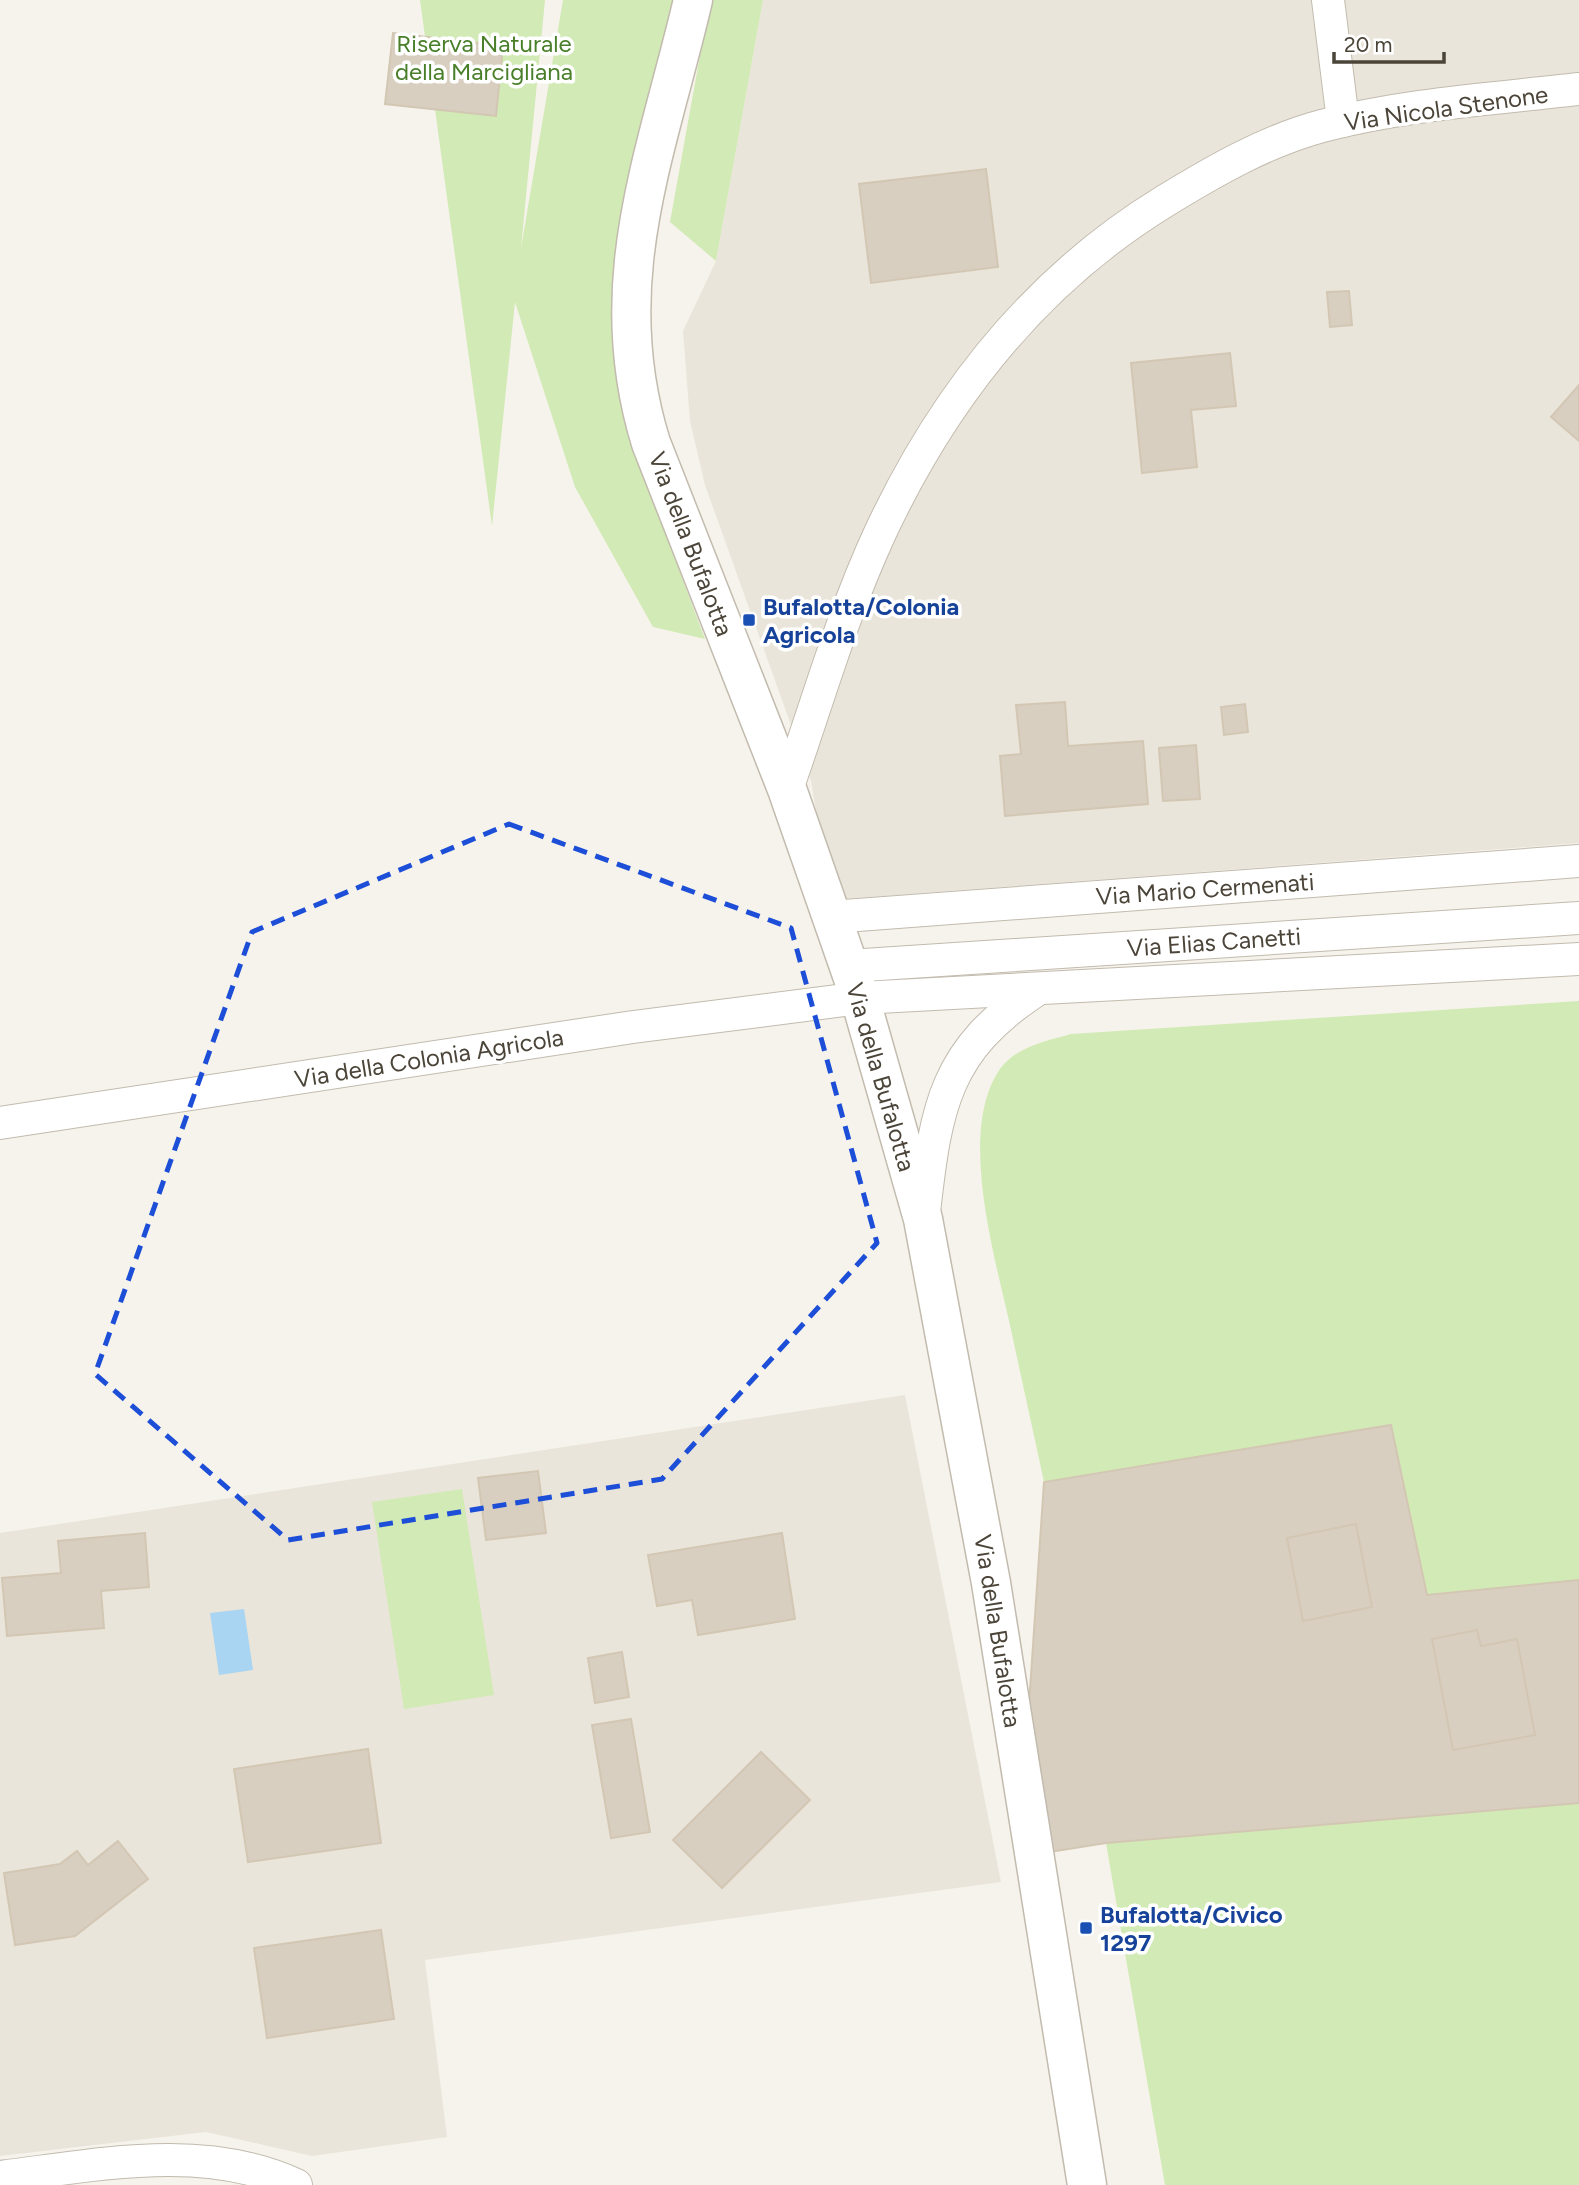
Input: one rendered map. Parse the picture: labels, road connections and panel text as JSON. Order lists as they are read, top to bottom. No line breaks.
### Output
{"streets":{"street":["Via Nicola Stenone","Via della Bufalotta","Via Mario Cermenati","Via Elias Canetti","Via della Colonia Agricola"]},"crossings":[["Via Nicola Stenone","Via della Bufalotta"],["Via della Bufalotta","Via Mario Cermenati"],["Via della Bufalotta","Via Elias Canetti"],["Via della Bufalotta","Via della Colonia Agricola"],["Via Elias Canetti","Via della Colonia Agricola"]],"parks":["Riserva Naturale della Marcigliana"],"places":{"transit":["Bufalotta/Colonia Agricola","Bufalotta/Civico 1297"]},"scale_bar":"20 m"}
